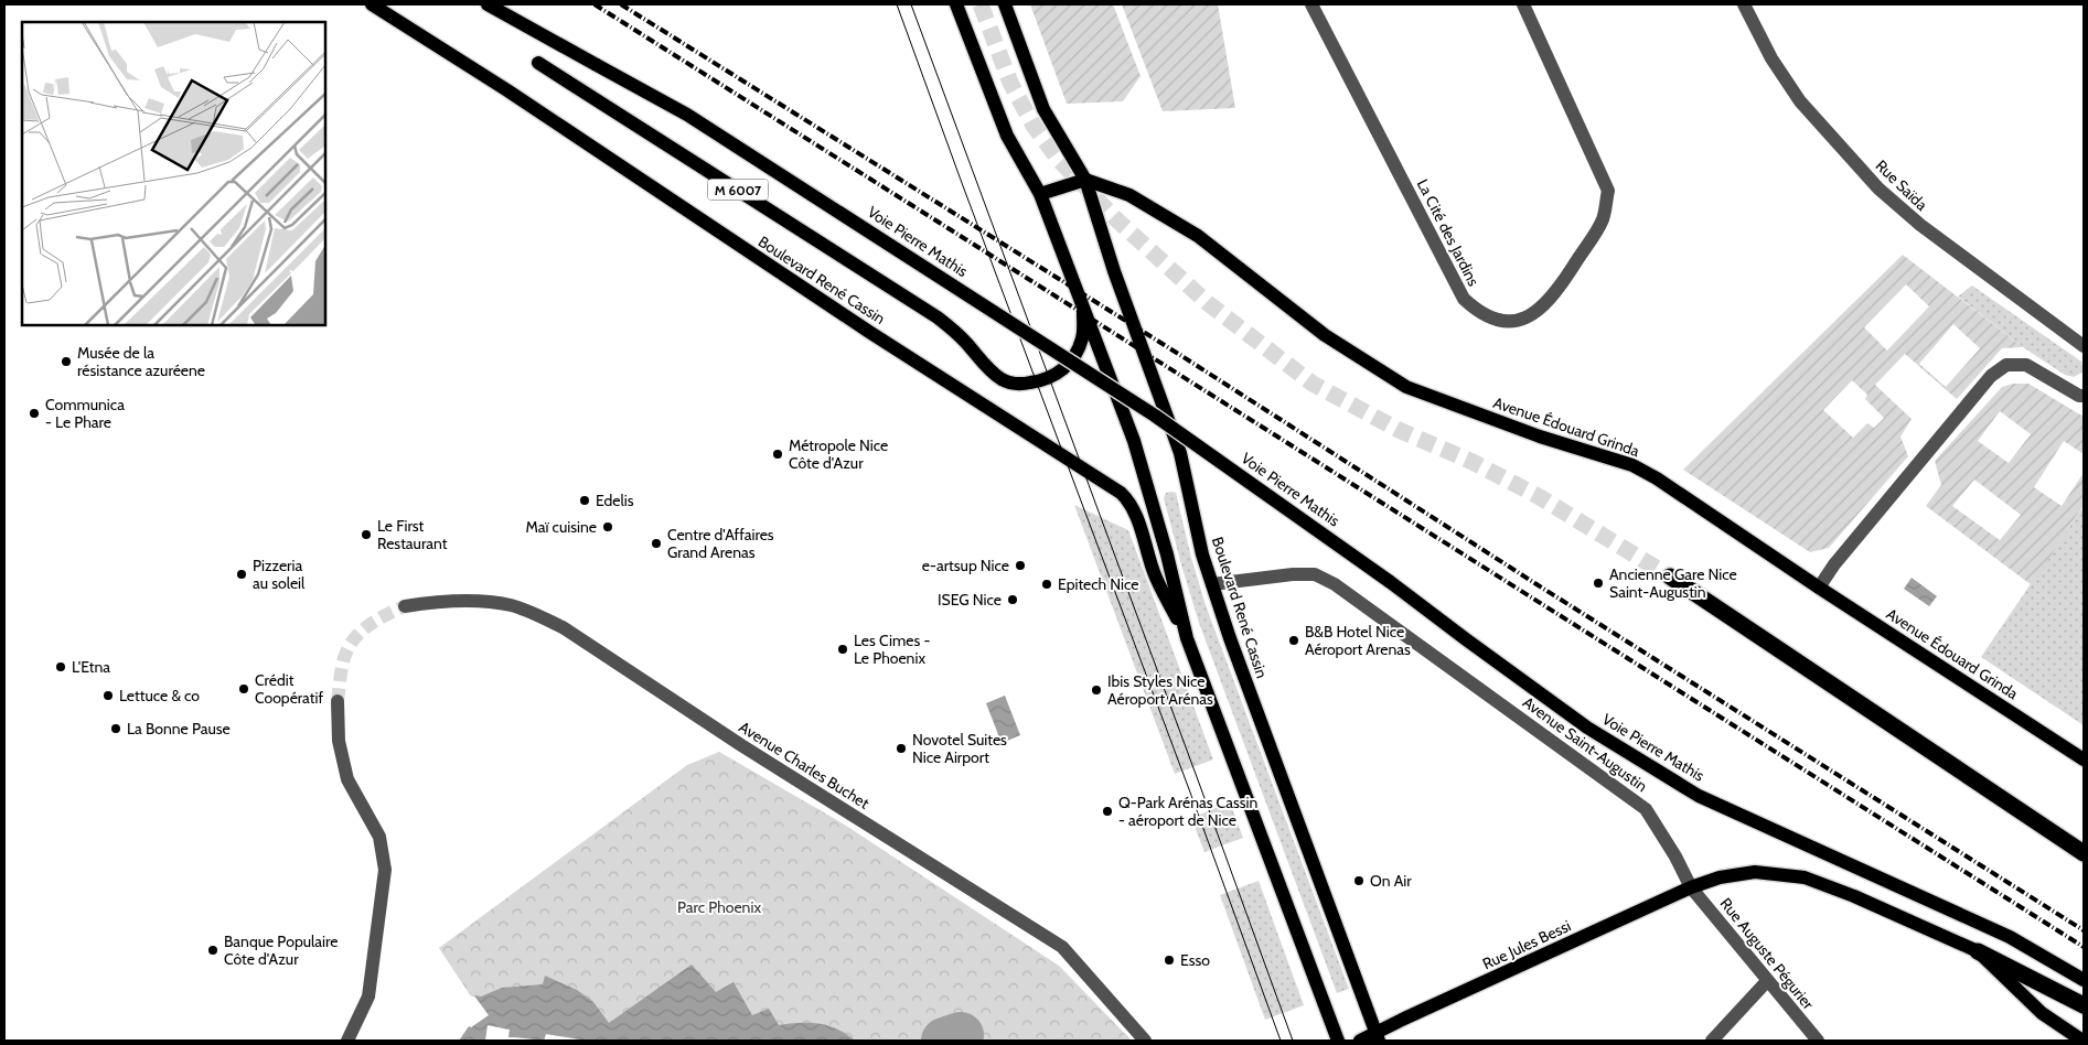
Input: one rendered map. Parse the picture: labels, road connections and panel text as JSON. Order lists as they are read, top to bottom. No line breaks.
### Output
{"streets":{"main road":["M 6007","Voie Pierre Mathis","Boulevard René Cassin","Avenue Édouard Grinda","Rue Jules Bessi"],"street":["Rue Saïda","La Cité des Jardins","Avenue Saint-Augustin","Avenue Charles Buchet","Rue Auguste Pégurier"]},"crossings":[["Boulevard René Cassin","Avenue Édouard Grinda"],["Boulevard René Cassin","Avenue Saint-Augustin"],["Boulevard René Cassin","Rue Jules Bessi"],["Avenue Saint-Augustin","Rue Jules Bessi"],["Avenue Saint-Augustin","Rue Auguste Pégurier"],["Rue Jules Bessi","Rue Auguste Pégurier"]],"parks":["Parc Phoenix"],"places":["Musée de la résistance azuréene","Communica - Le Phare","Métropole Nice Côte d'Azur","Edelis","Maï cuisine","Le First Restaurant","Centre d'Affaires Grand Arenas","e-artsup Nice","Pizzeria au soleil","Ancienne Gare Nice Saint-Augustin","Epitech Nice","ISEG Nice","B&B Hotel Nice Aéroport Arenas","Les Cimes - Le Phoenix","L'Etna","Crédit Coopératif","Ibis Styles Nice Aéroport Arénas","Lettuce & co","La Bonne Pause","Novotel Suites Nice Airport","Q-Park Arénas Cassin - aéroport de Nice","On Air","Banque Populaire Côte d'Azur","Esso"]}
